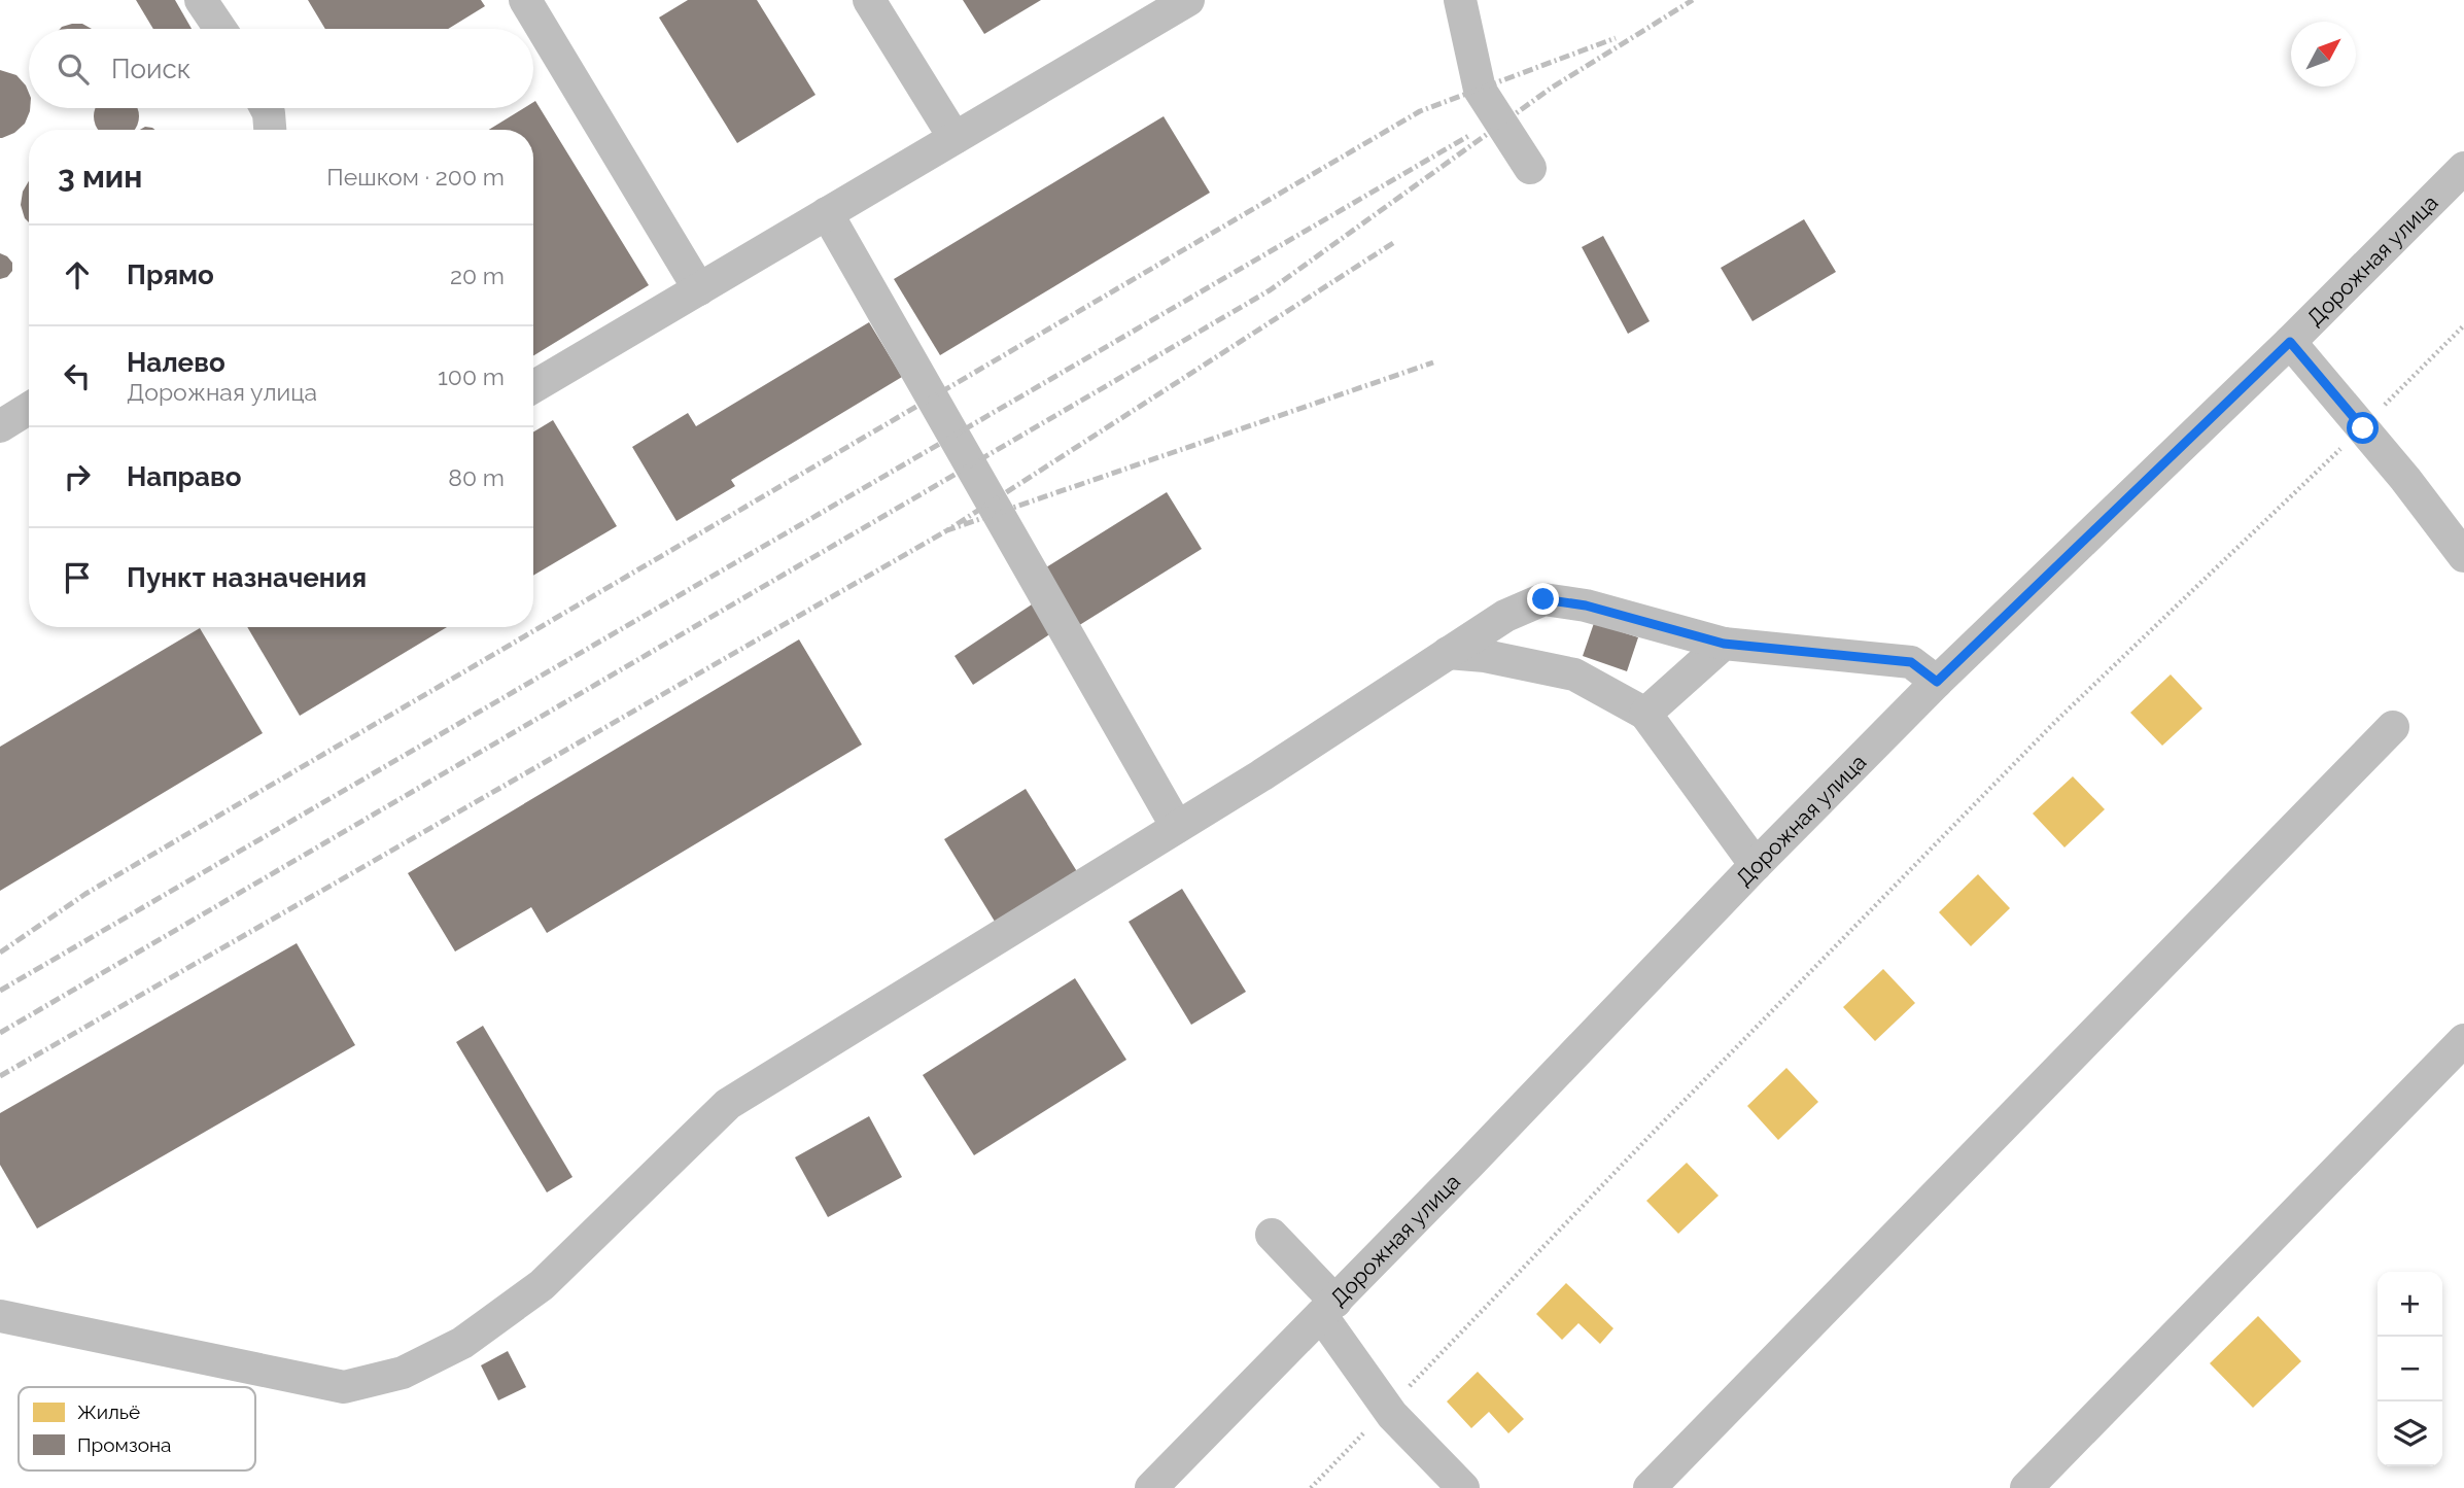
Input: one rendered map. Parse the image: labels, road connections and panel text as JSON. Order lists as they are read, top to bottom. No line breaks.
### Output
{"streets":{"street":["Дорожная улица"]},"legend":["Жильё","Промзона"],"north":"top right","page":{"search":"Поиск","heading":["3 мин","Пешком · 200 m"],"list":[["Прямо","20 m"],["Налево","Дорожная улица","100 m"],["Направо","80 m"],"Пункт назначения"],"map_buttons":["+","−"]}}
